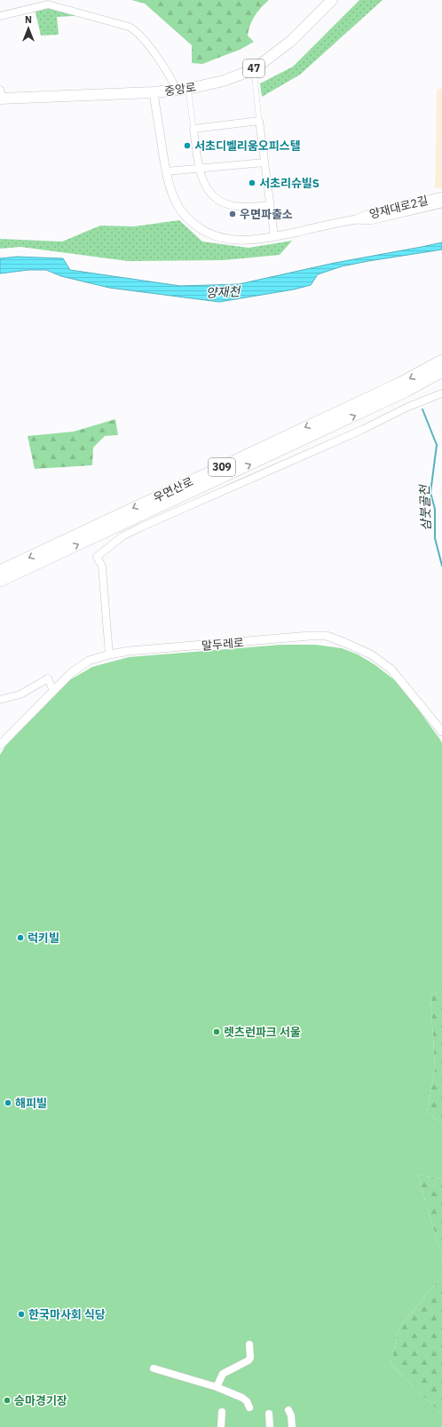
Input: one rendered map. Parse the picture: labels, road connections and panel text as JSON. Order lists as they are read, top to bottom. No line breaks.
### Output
{"streets":{"highway":["309","우면산로"],"main road":["47","중앙로"],"street":["양재대로2길","말두레로"]},"crossings":[["중앙로","양재대로2길"]],"water":["양재천","삼붓골천"],"places":["서초디벨리움오피스텔","서초리슈빌S","우면파출소","럭키빌","렛츠런파크 서울","해피빌","한국마사회 식당","승마경기장"],"north":"top"}
